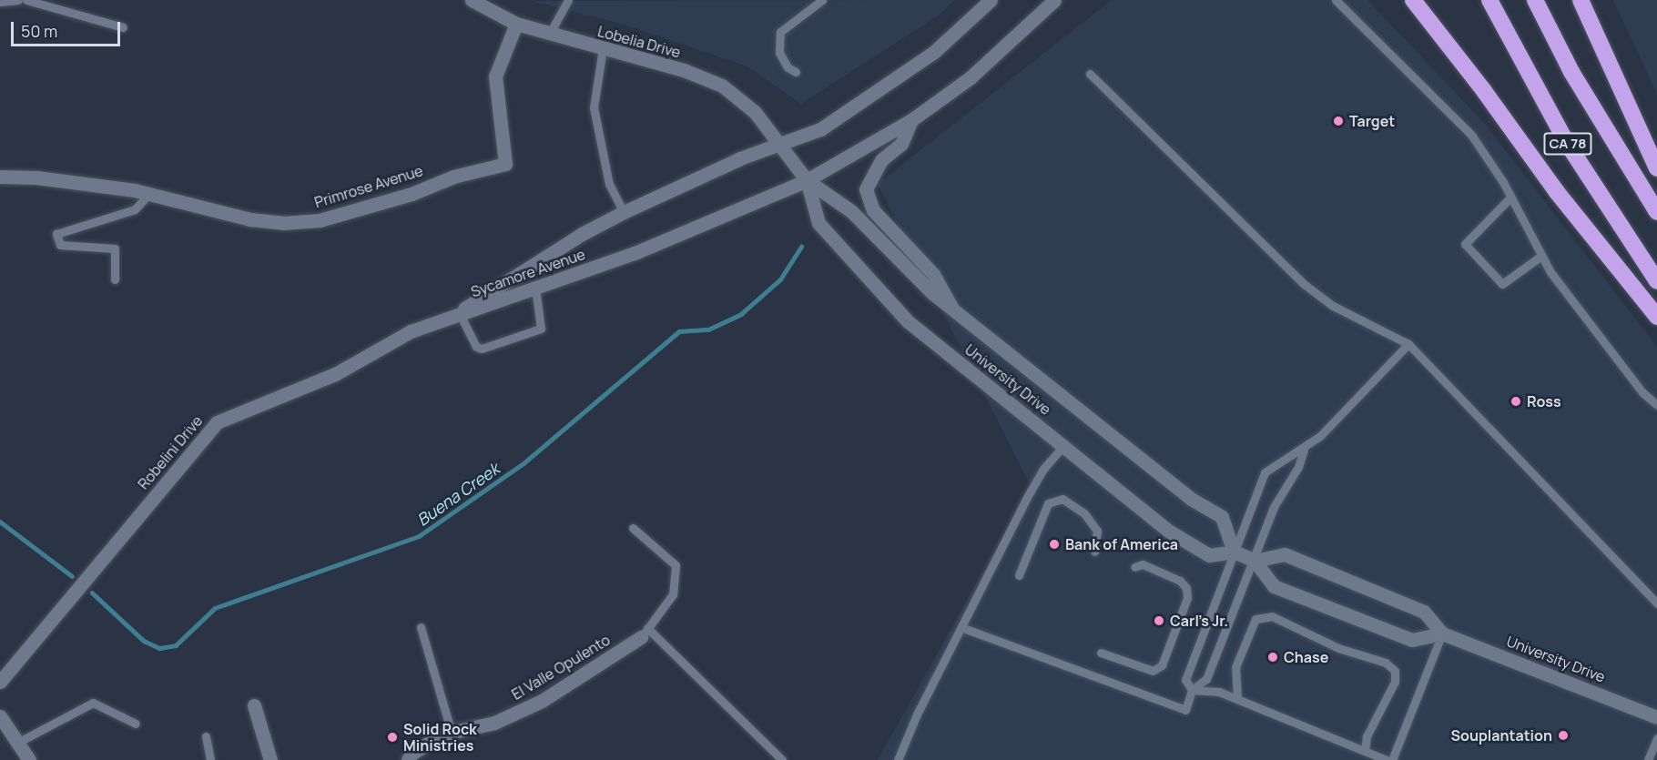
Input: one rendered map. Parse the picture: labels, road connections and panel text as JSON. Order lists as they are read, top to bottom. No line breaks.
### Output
{"streets":{"highway":["CA 78"],"street":["Lobelia Drive","Primrose Avenue","Sycamore Avenue","University Drive","Robelini Drive","El Valle Opulento"]},"crossings":[["Lobelia Drive","Primrose Avenue"],["Lobelia Drive","Sycamore Avenue"],["Lobelia Drive","University Drive"],["Sycamore Avenue","University Drive"],["Sycamore Avenue","Robelini Drive"]],"water":["Buena Creek"],"places":["Target","Ross","Bank of America","Carl's Jr.","Chase","Souplantation","Solid Rock Ministries"],"scale_bar":"50 m"}
